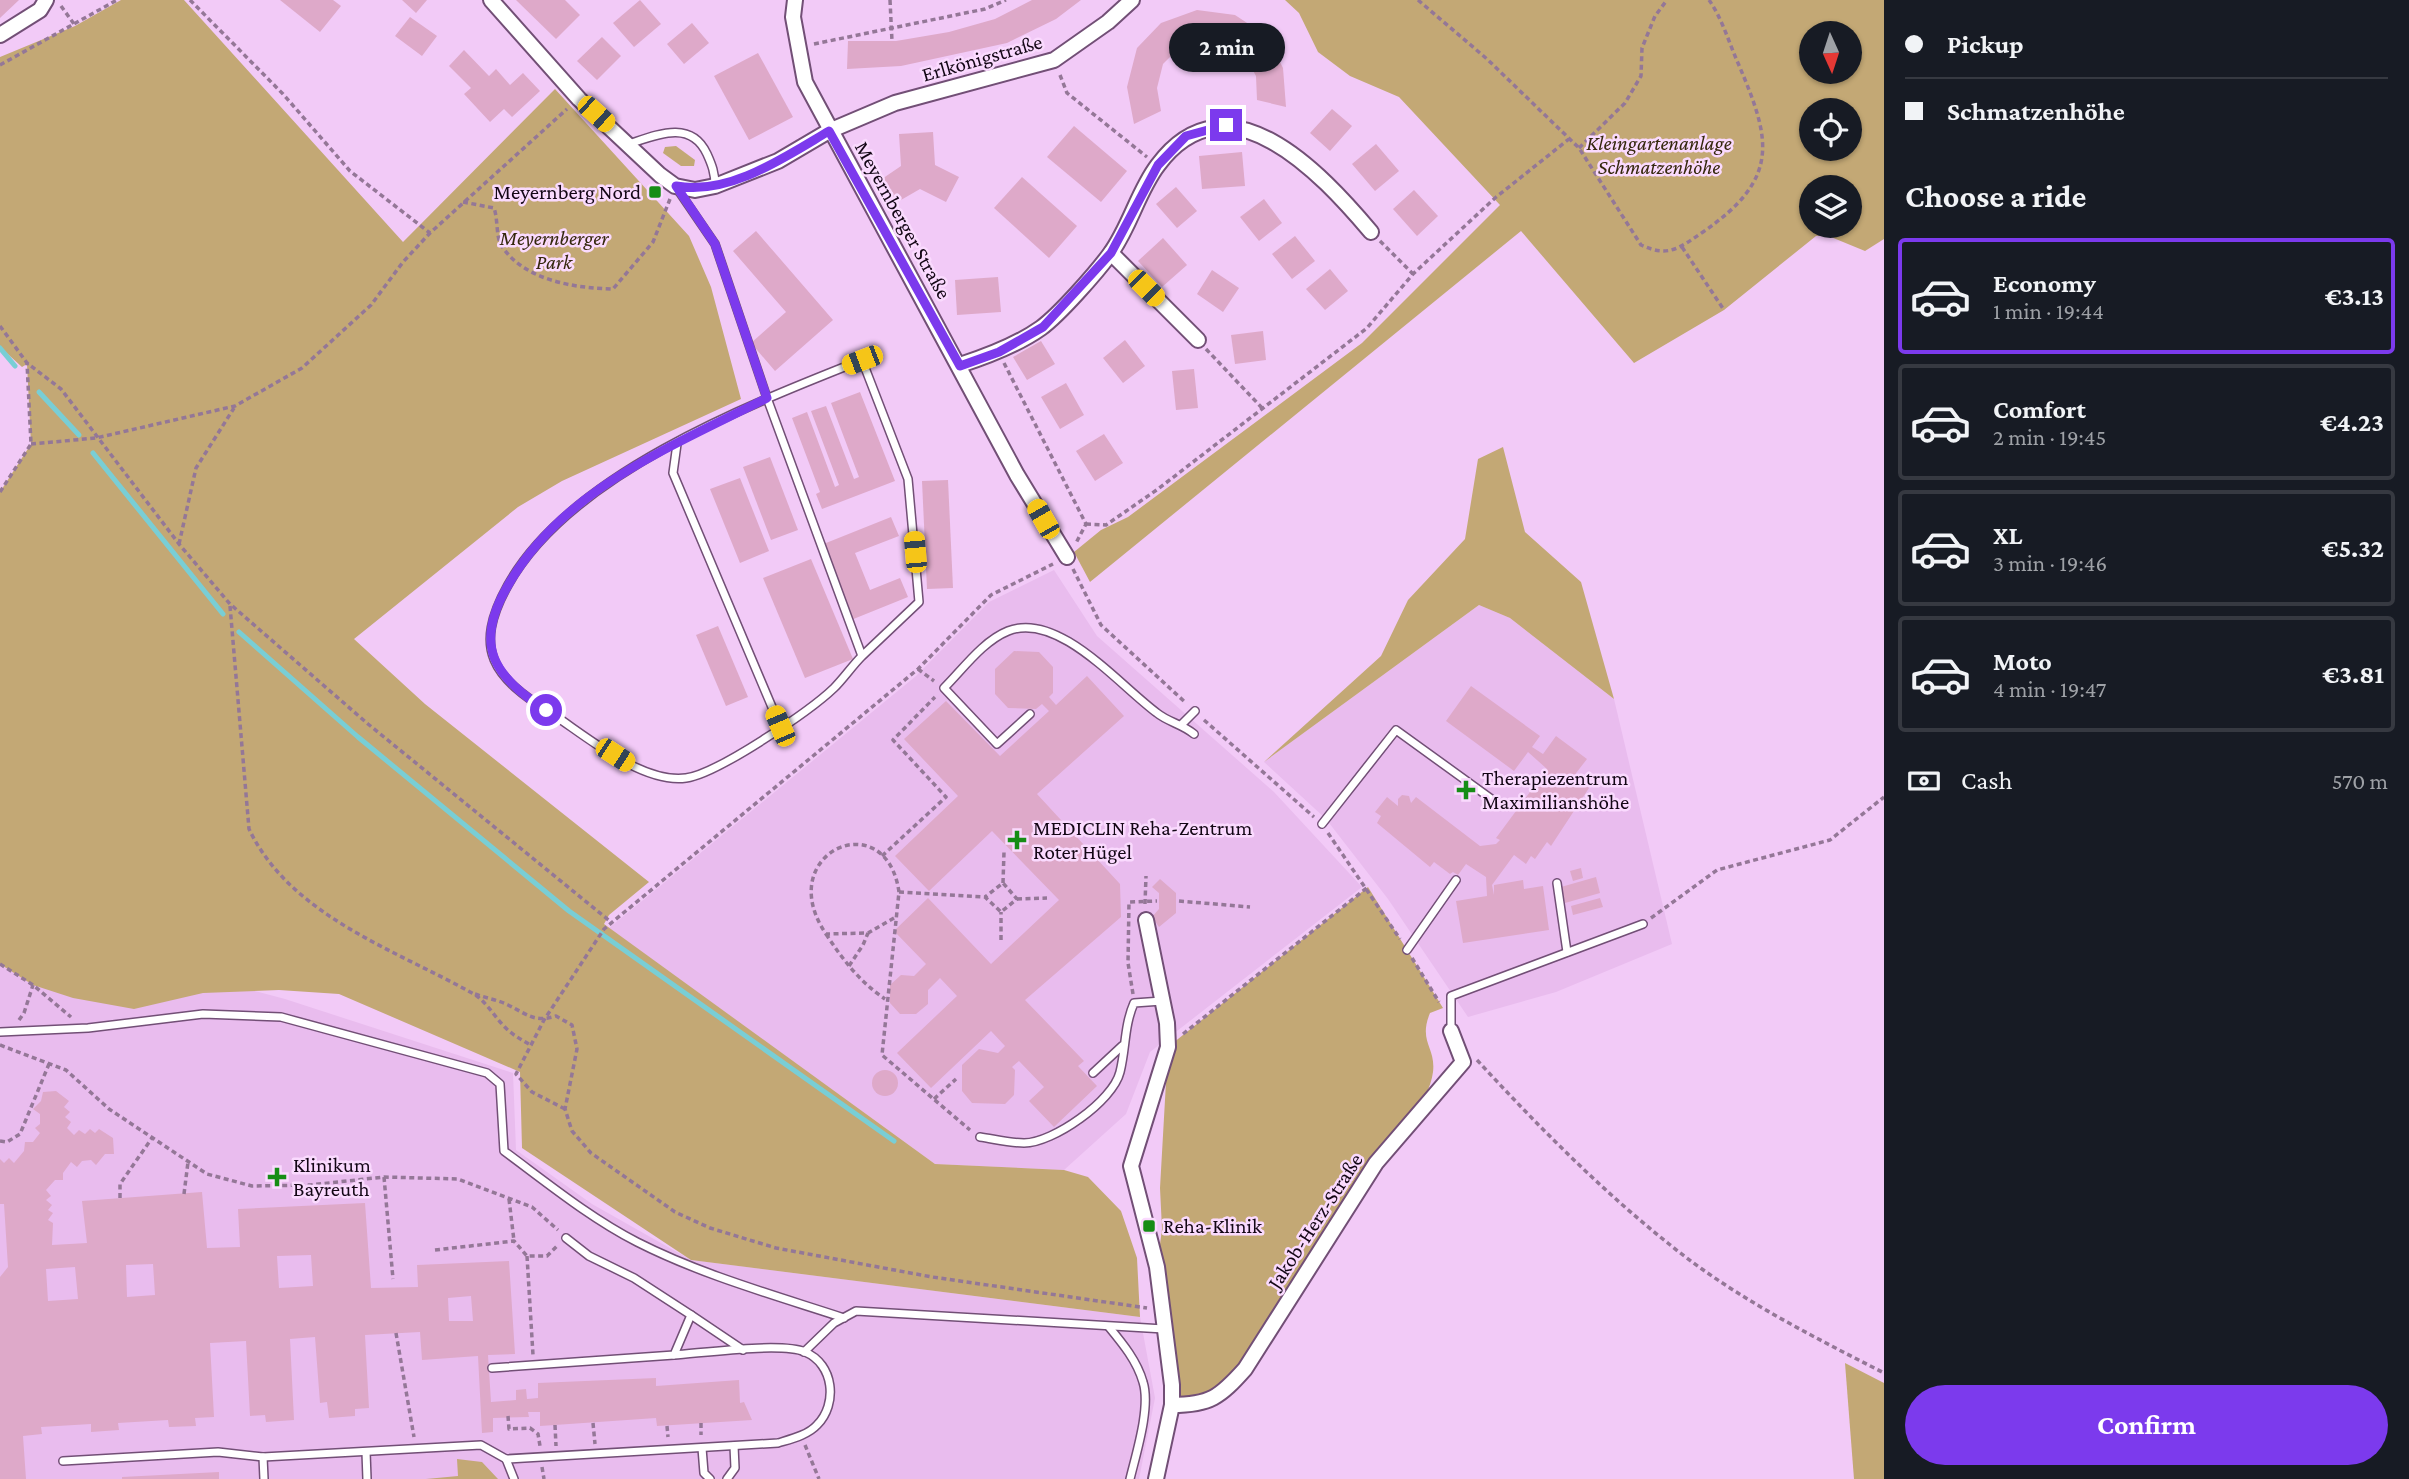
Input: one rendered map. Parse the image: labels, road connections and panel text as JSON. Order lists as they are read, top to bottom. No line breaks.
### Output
{"streets":{"street":["Erlkönigstraße","Meyernberger Straße","Jakob-Herz-Straße"]},"crossings":[["Erlkönigstraße","Meyernberger Straße"]],"parks":["Kleingartenanlage Schmatzenhöhe","Meyernberger Park"],"places":{"transit":["Meyernberg Nord","Reha-Klinik"],"health":["Therapiezentrum Maximilianshöhe","MEDICLIN Reha-Zentrum Roter Hügel","Klinikum Bayreuth"]},"north":"bottom","page":{"banner":["Pickup","Schmatzenhöhe"],"bubble":"2 min","heading":"Choose a ride","list":[{"name":"Economy","note":"1 min · 19:44","value":"€3.13"},{"name":"Comfort","note":"2 min · 19:45","value":"€4.23"},{"name":"XL","note":"3 min · 19:46","value":"€5.32"},{"name":"Moto","note":"4 min · 19:47","value":"€3.81"}],"pay":["Cash","570 m"],"buttons":"Confirm"}}
